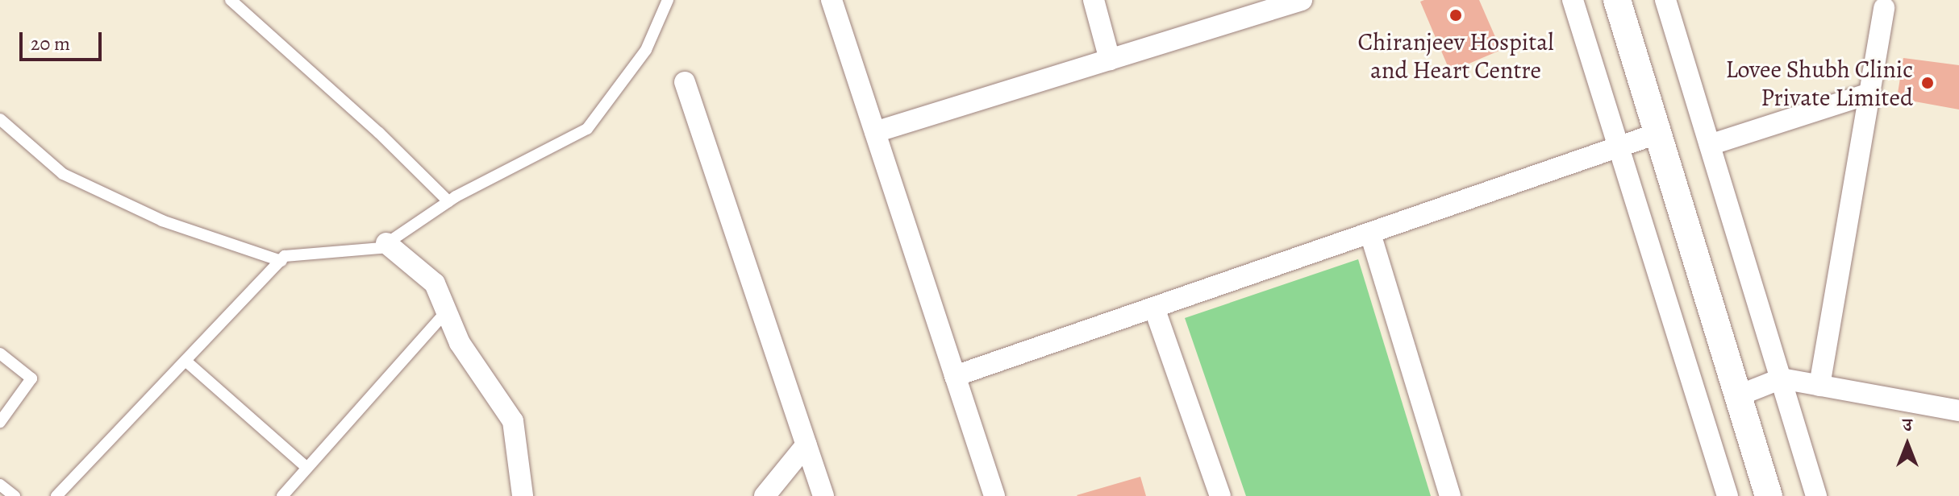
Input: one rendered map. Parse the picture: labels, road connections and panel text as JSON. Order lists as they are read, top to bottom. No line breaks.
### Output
{"places":["Chiranjeev Hospital and Heart Centre","Lovee Shubh Clinic Private Limited"],"scale_bar":"20 m","north":"top"}
